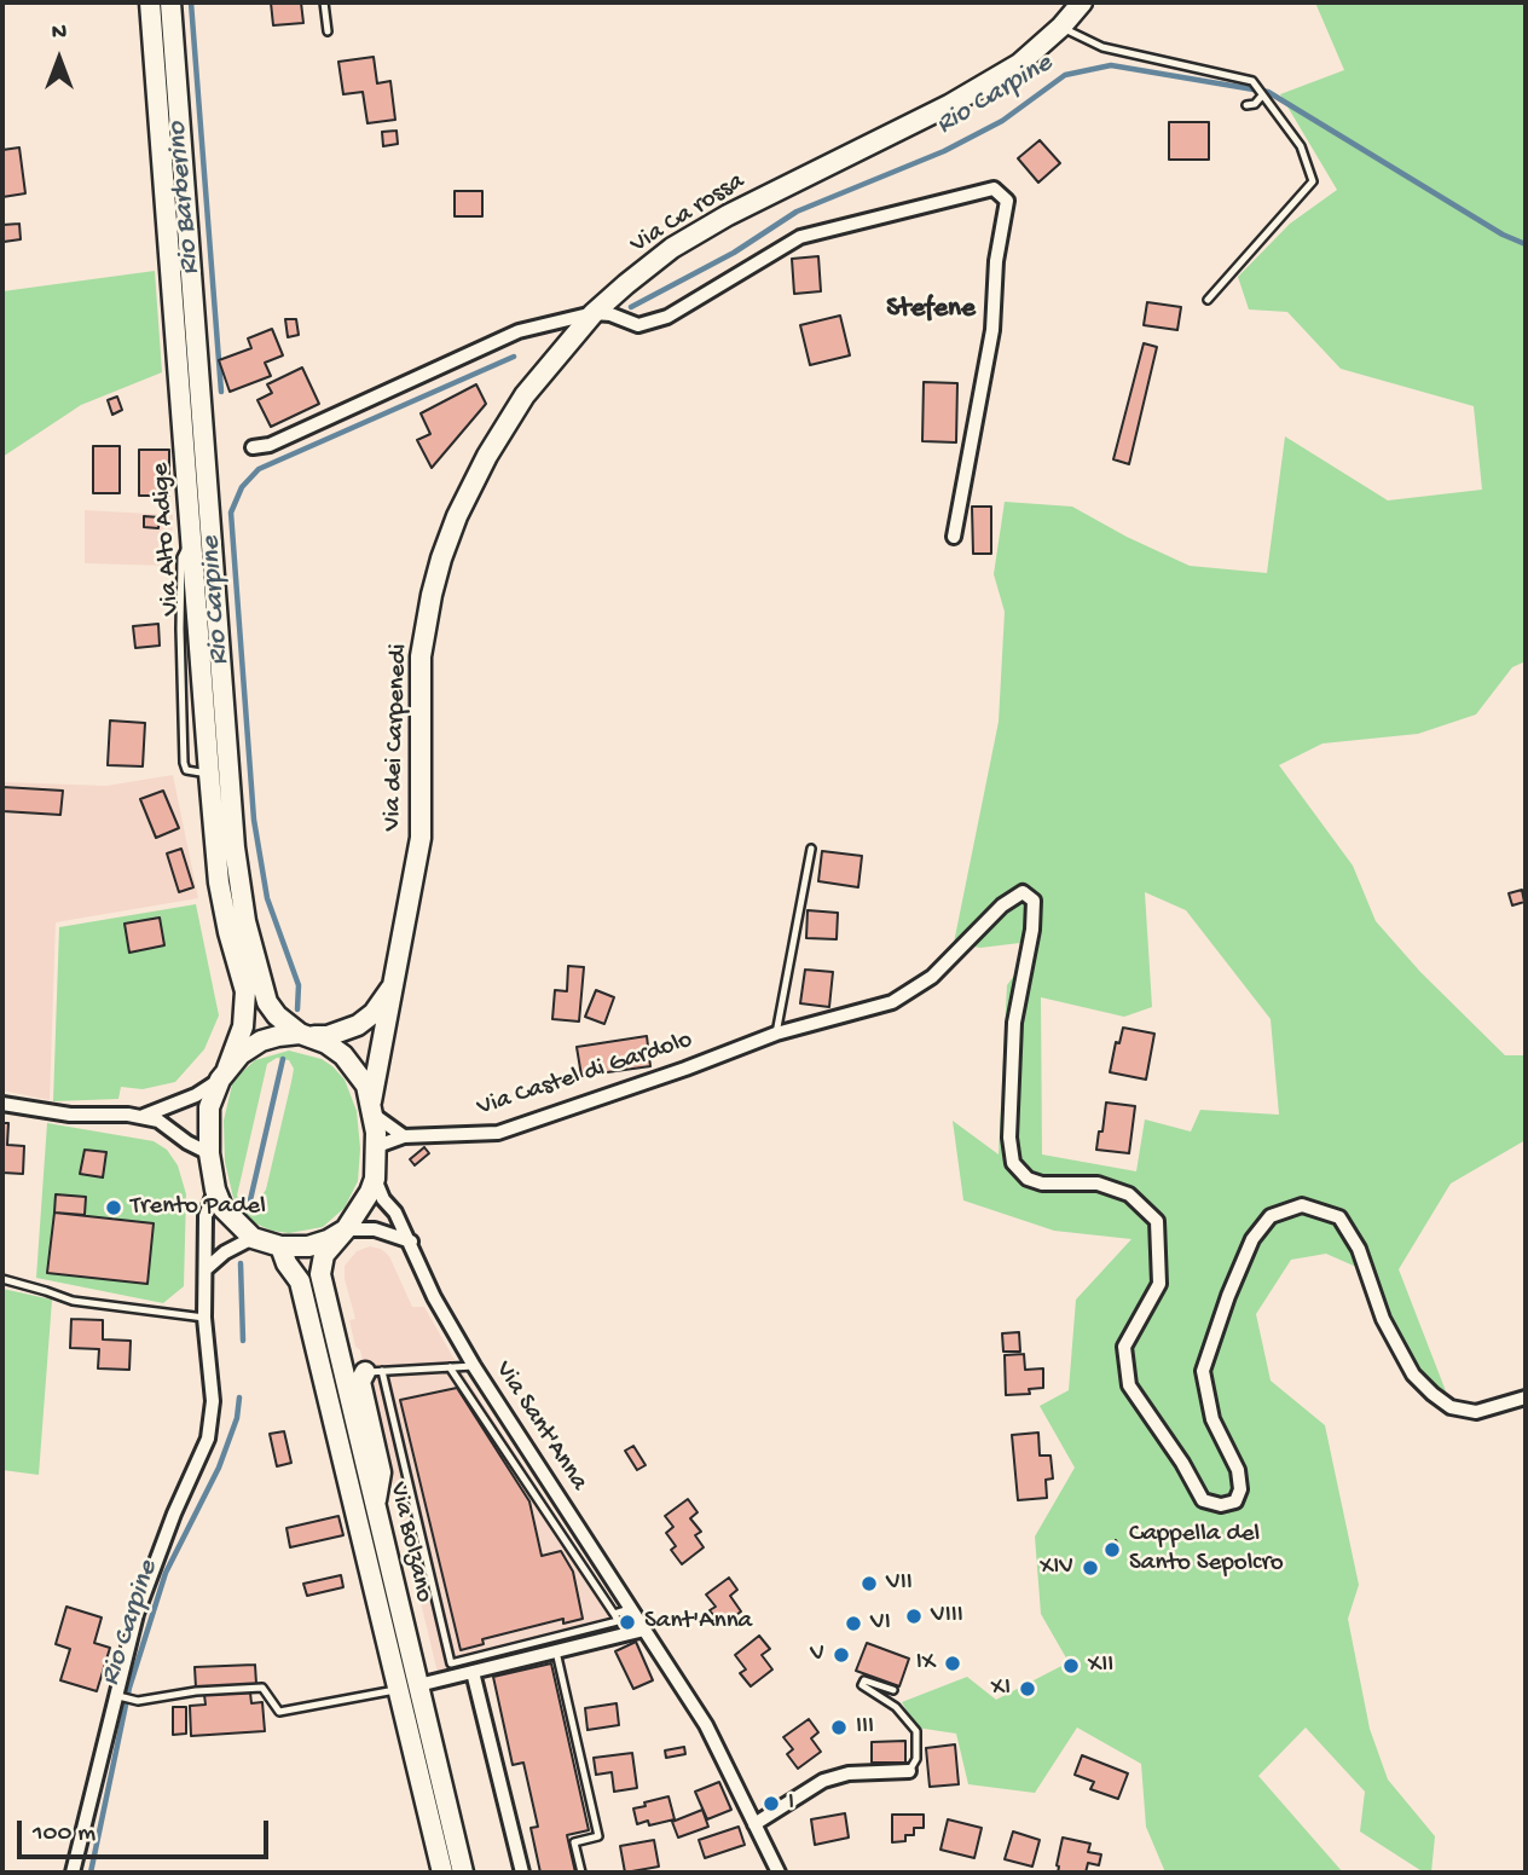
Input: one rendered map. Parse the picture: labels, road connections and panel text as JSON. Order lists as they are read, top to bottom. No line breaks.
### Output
{"streets":{"main road":["Via Ca rossa","Via Alto Adige","Via dei Carpenedi","Via Bolzano"],"street":["Via Castel di Gardolo","Via Sant'Anna"]},"crossings":[["Via Ca rossa","Via dei Carpenedi"],["Via Alto Adige","Via dei Carpenedi"],["Via Alto Adige","Via Castel di Gardolo"],["Via Alto Adige","Via Sant'Anna"],["Via Alto Adige","Via Bolzano"],["Via dei Carpenedi","Via Castel di Gardolo"],["Via dei Carpenedi","Via Sant'Anna"],["Via dei Carpenedi","Via Bolzano"],["Via Castel di Gardolo","Via Sant'Anna"],["Via Castel di Gardolo","Via Bolzano"],["Via Sant'Anna","Via Bolzano"]],"districts":["Stefene"],"water":["Rio Carpine","Rio Barberino"],"places":["Trento Padel","Cappella del Santo Sepolcro","XIV","VII","VIII","Sant'Anna","VI","V","IX","XII","XI","III","I"],"scale_bar":"100 m","north":"top"}
